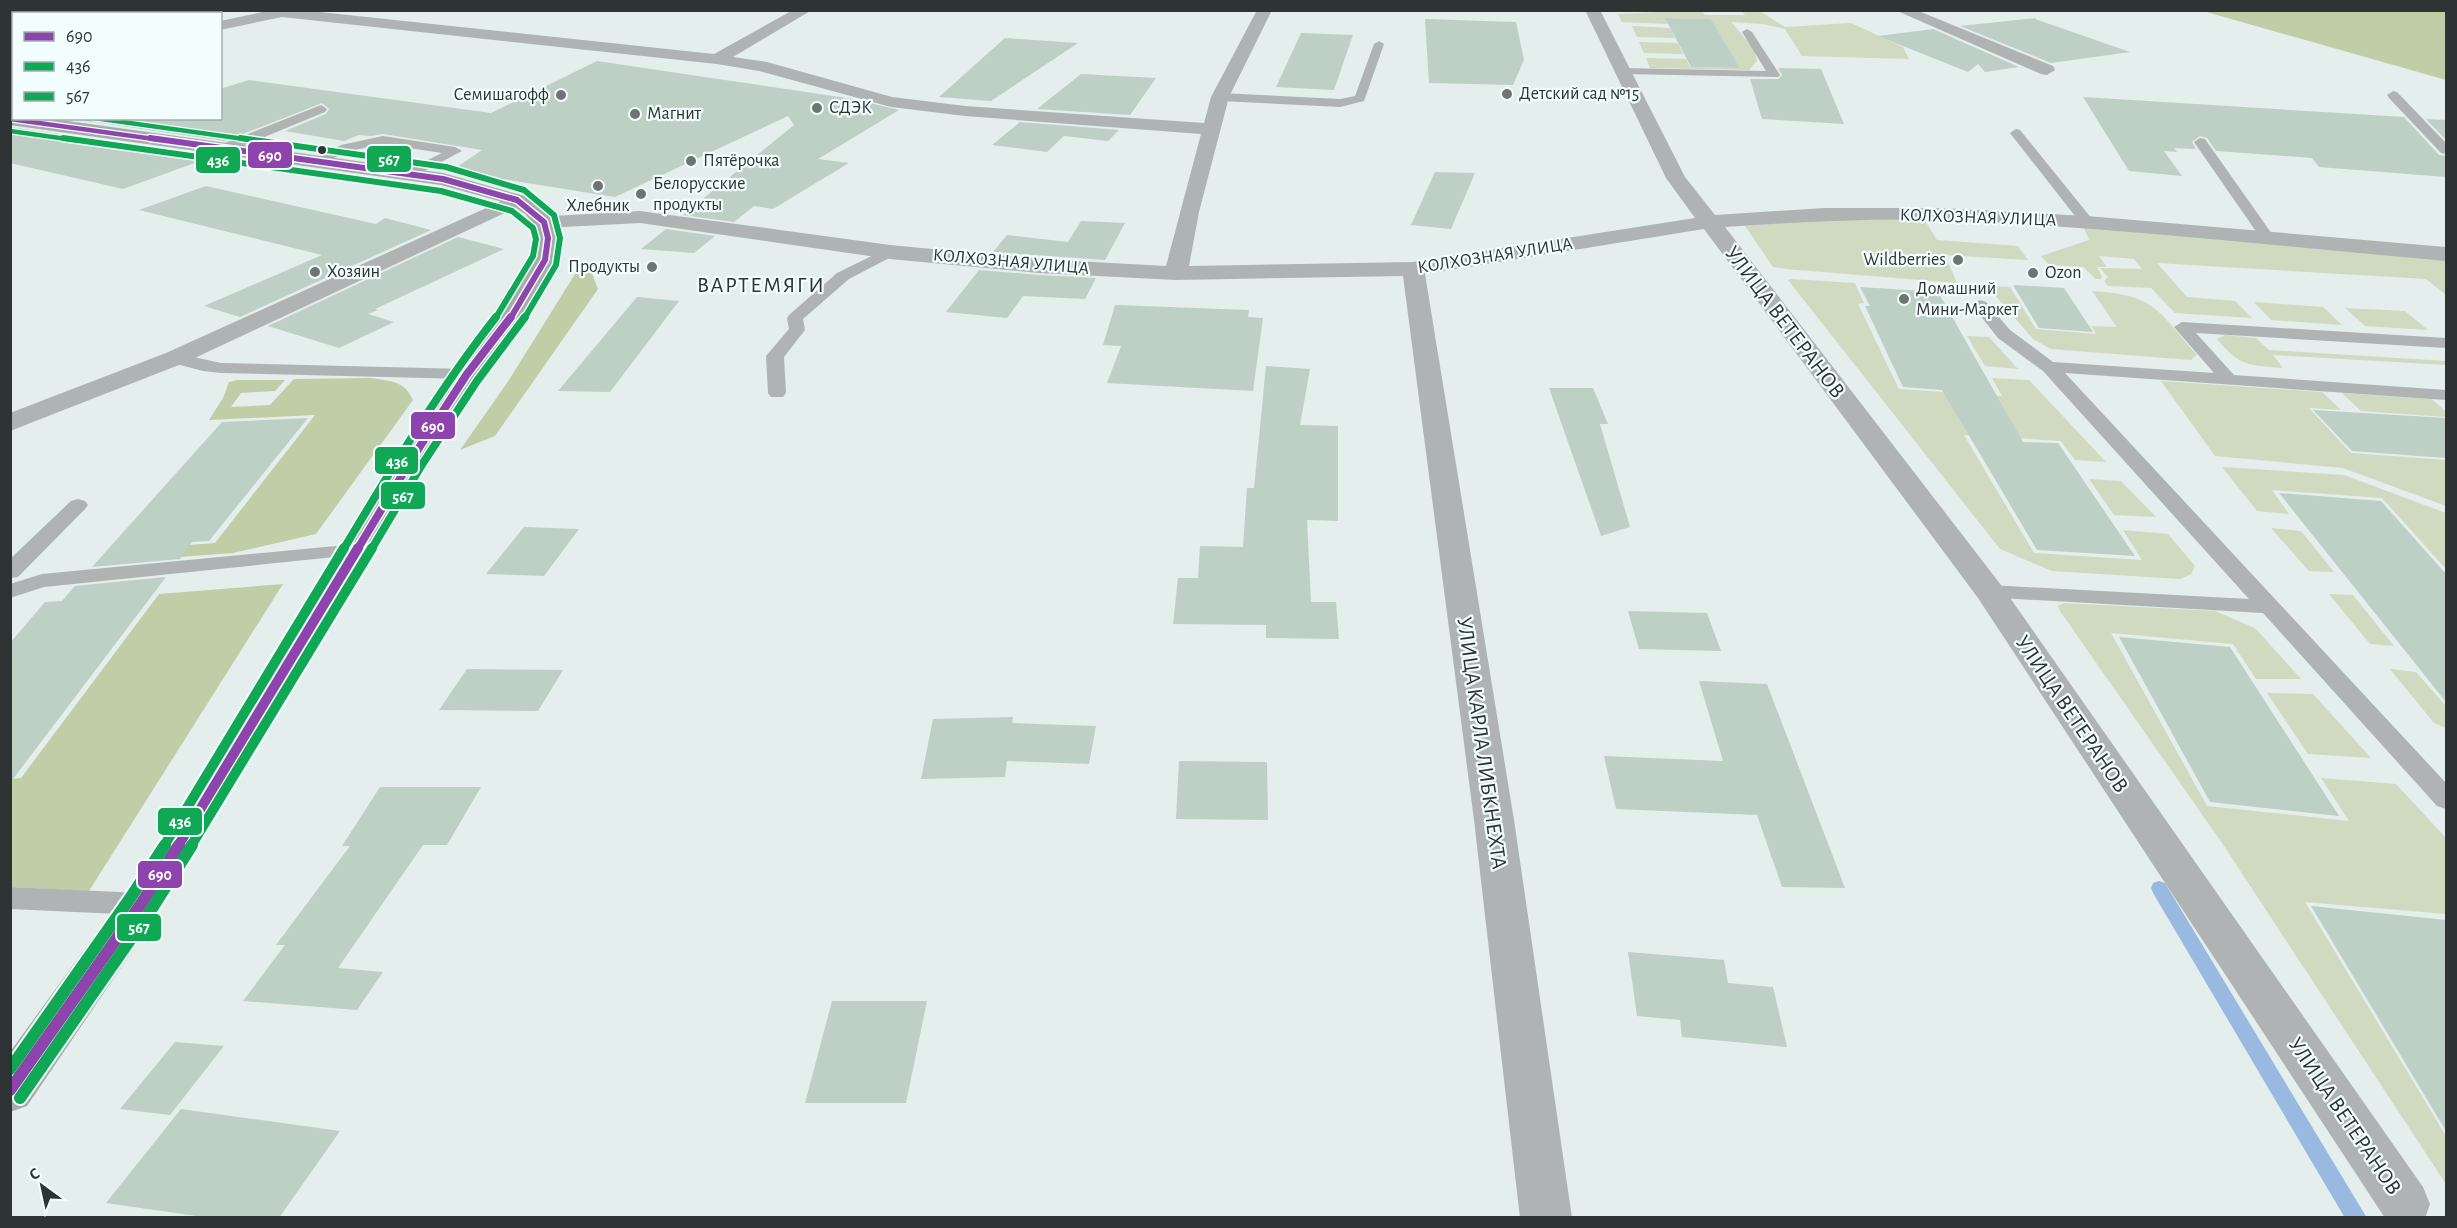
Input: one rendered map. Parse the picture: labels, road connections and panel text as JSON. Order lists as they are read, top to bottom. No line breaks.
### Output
{"streets":{"street":["КОЛХОЗНАЯ УЛИЦА","УЛИЦА ВЕТЕРАНОВ","УЛИЦА КАРЛА ЛИБКНЕХТА"]},"crossings":[["КОЛХОЗНАЯ УЛИЦА","УЛИЦА ВЕТЕРАНОВ"],["КОЛХОЗНАЯ УЛИЦА","УЛИЦА КАРЛА ЛИБКНЕХТА"]],"districts":["ВАРТЕМЯГИ"],"places":["Детский сад №15","Семишагофф","СДЭК","Магнит","Пятёрочка","Хлебник","Белорусские продукты","Wildberries","Продукты","Хозяин","Ozon","Домашний Мини-Маркет"],"lines":["transit line 690","transit line 567","transit line 436"],"legend":["690","436","567"],"north":"top left"}
